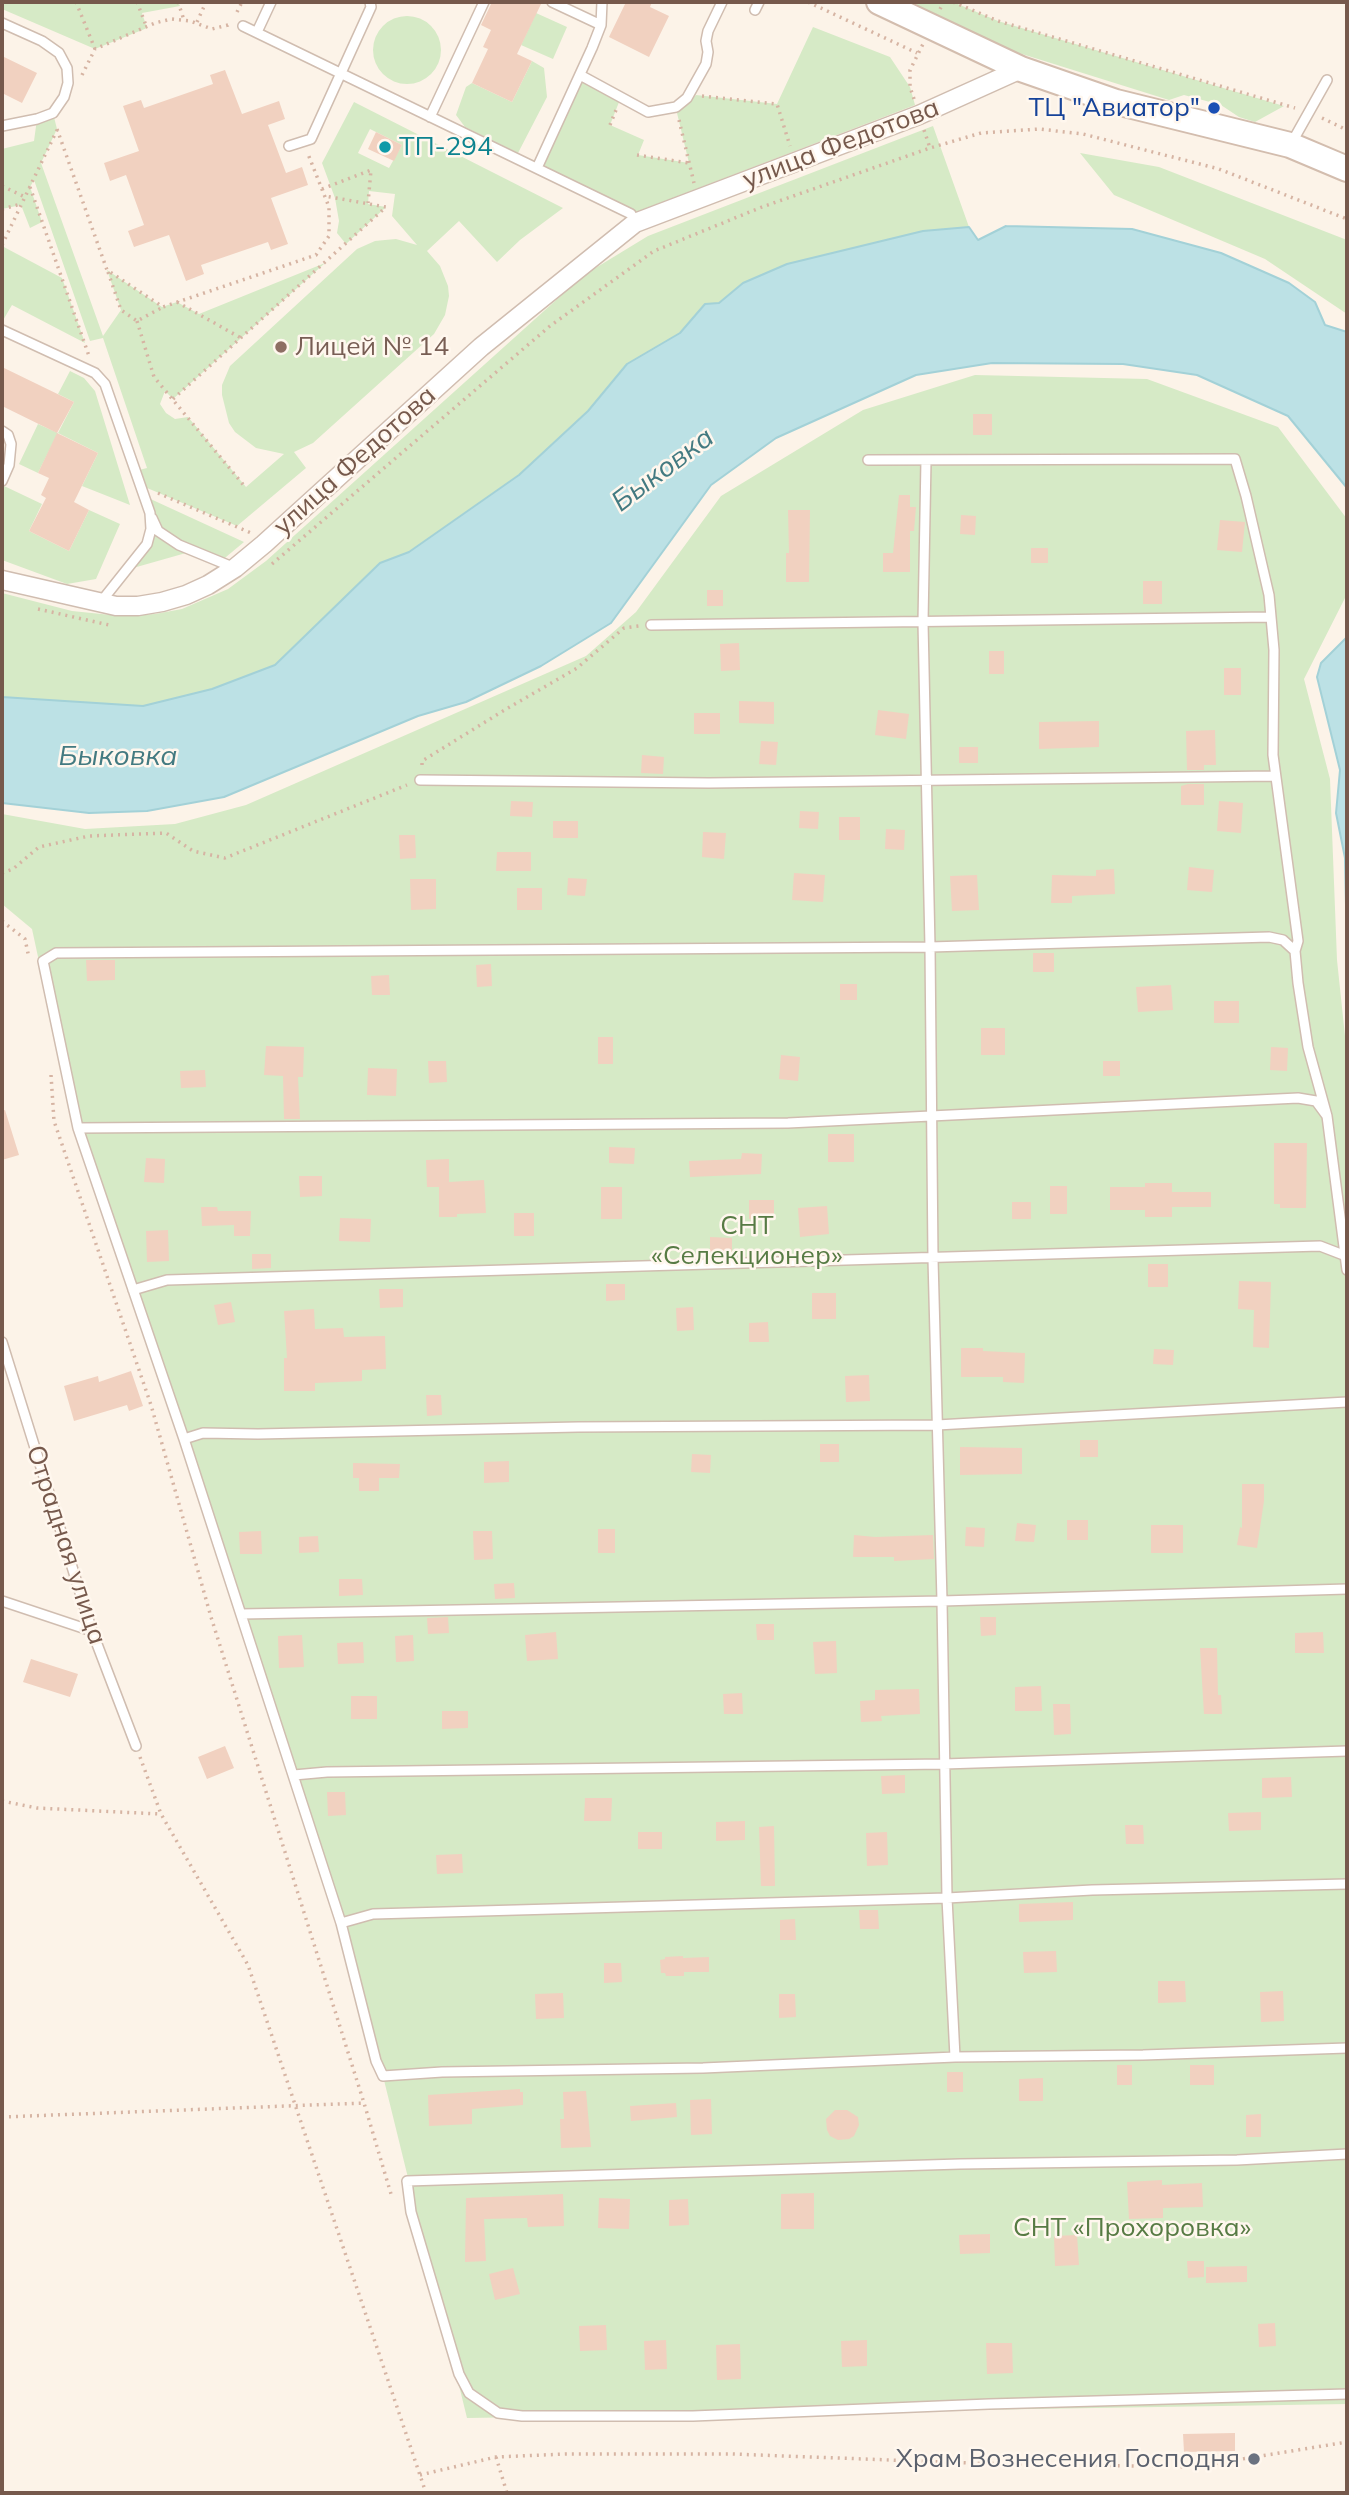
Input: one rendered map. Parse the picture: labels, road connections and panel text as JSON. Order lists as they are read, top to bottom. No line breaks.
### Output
{"streets":{"street":["улица Федотова"],"lane":["Отрадная улица"]},"water":["Быковка"],"parks":["СНТ «Селекционер»","СНТ «Прохоровка»"],"places":["ТЦ \"Авиатор\"","ТП-294","Лицей № 14","Храм Вознесения Господня"]}
